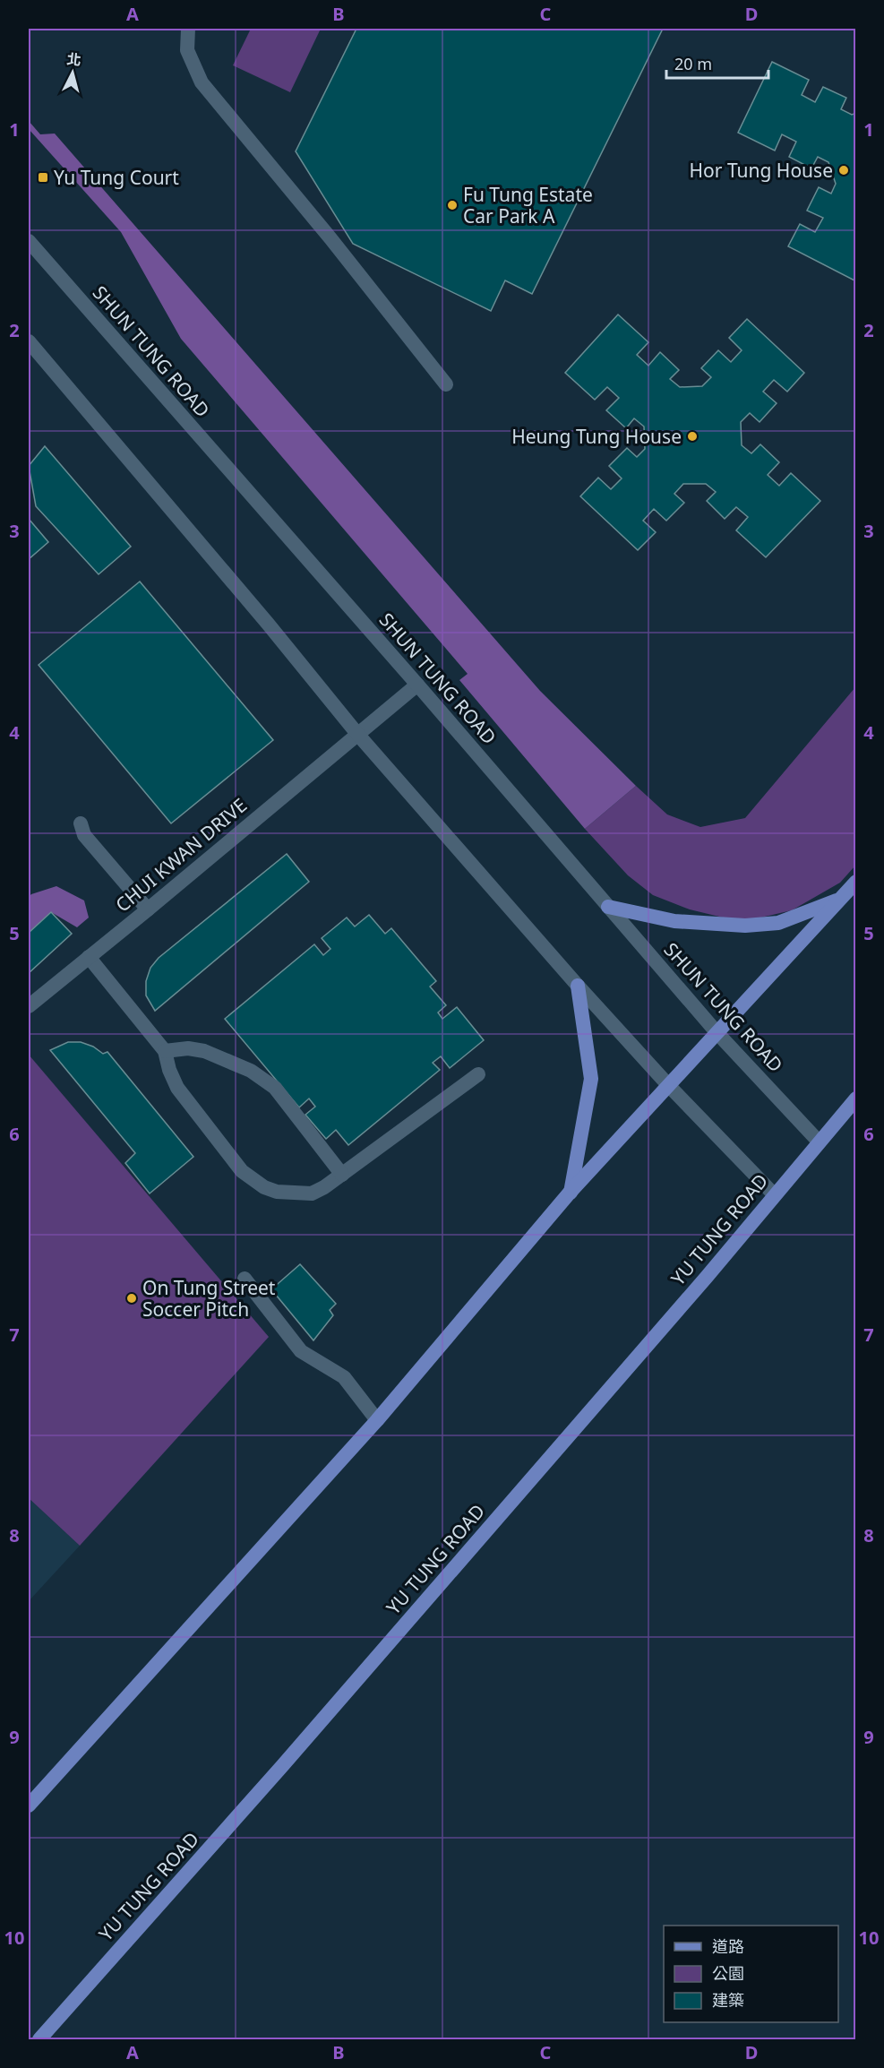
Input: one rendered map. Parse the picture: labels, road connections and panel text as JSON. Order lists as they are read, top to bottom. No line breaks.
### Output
{"streets":{"main road":["SHUN TUNG ROAD","CHUI KWAN DRIVE","YU TUNG ROAD"]},"crossings":[["SHUN TUNG ROAD","CHUI KWAN DRIVE"],["SHUN TUNG ROAD","YU TUNG ROAD"]],"places":{"other":["Hor Tung House","Fu Tung Estate Car Park A","Heung Tung House","On Tung Street Soccer Pitch"],"transit":["Yu Tung Court"]},"legend":["道路","公園","建築"],"scale_bar":"20 m","north":"top","grid":{"columns":["A","B","C","D"],"rows":["1","2","3","4","5","6","7","8","9","10"]}}
